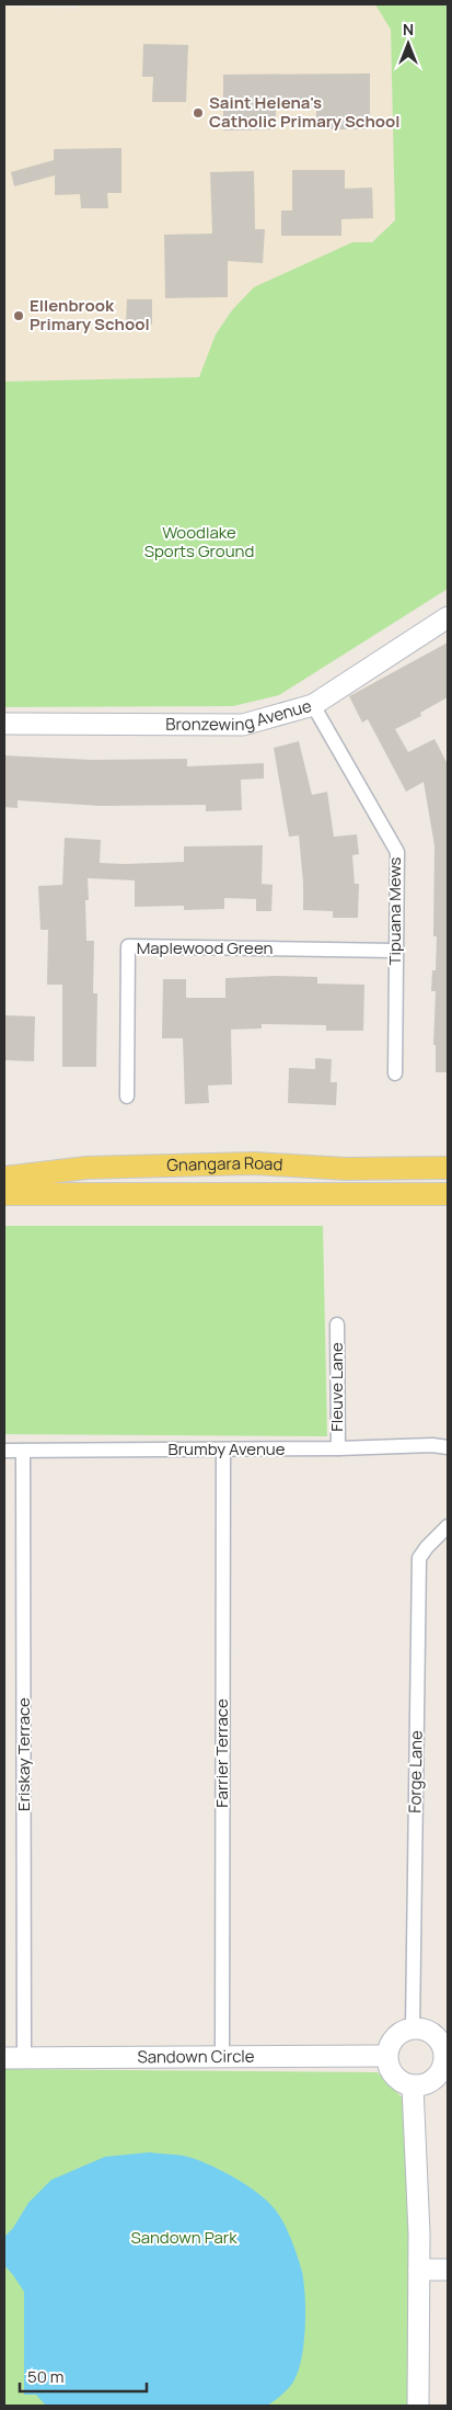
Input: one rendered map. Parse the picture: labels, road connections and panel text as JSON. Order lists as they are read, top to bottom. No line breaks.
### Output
{"streets":{"main road":["Gnangara Road"],"street":["Bronzewing Avenue","Tipuana Mews","Maplewood Green","Fleuve Lane","Brumby Avenue","Farrier Terrace","Eriskay Terrace","Forge Lane","Sandown Circle"]},"crossings":[["Bronzewing Avenue","Tipuana Mews"],["Tipuana Mews","Maplewood Green"],["Fleuve Lane","Brumby Avenue"],["Brumby Avenue","Farrier Terrace"],["Brumby Avenue","Eriskay Terrace"],["Farrier Terrace","Sandown Circle"],["Eriskay Terrace","Sandown Circle"],["Forge Lane","Sandown Circle"]],"parks":["Woodlake Sports Ground","Sandown Park"],"places":["Saint Helena's Catholic Primary School","Ellenbrook Primary School"],"scale_bar":"50 m","north":"top"}
